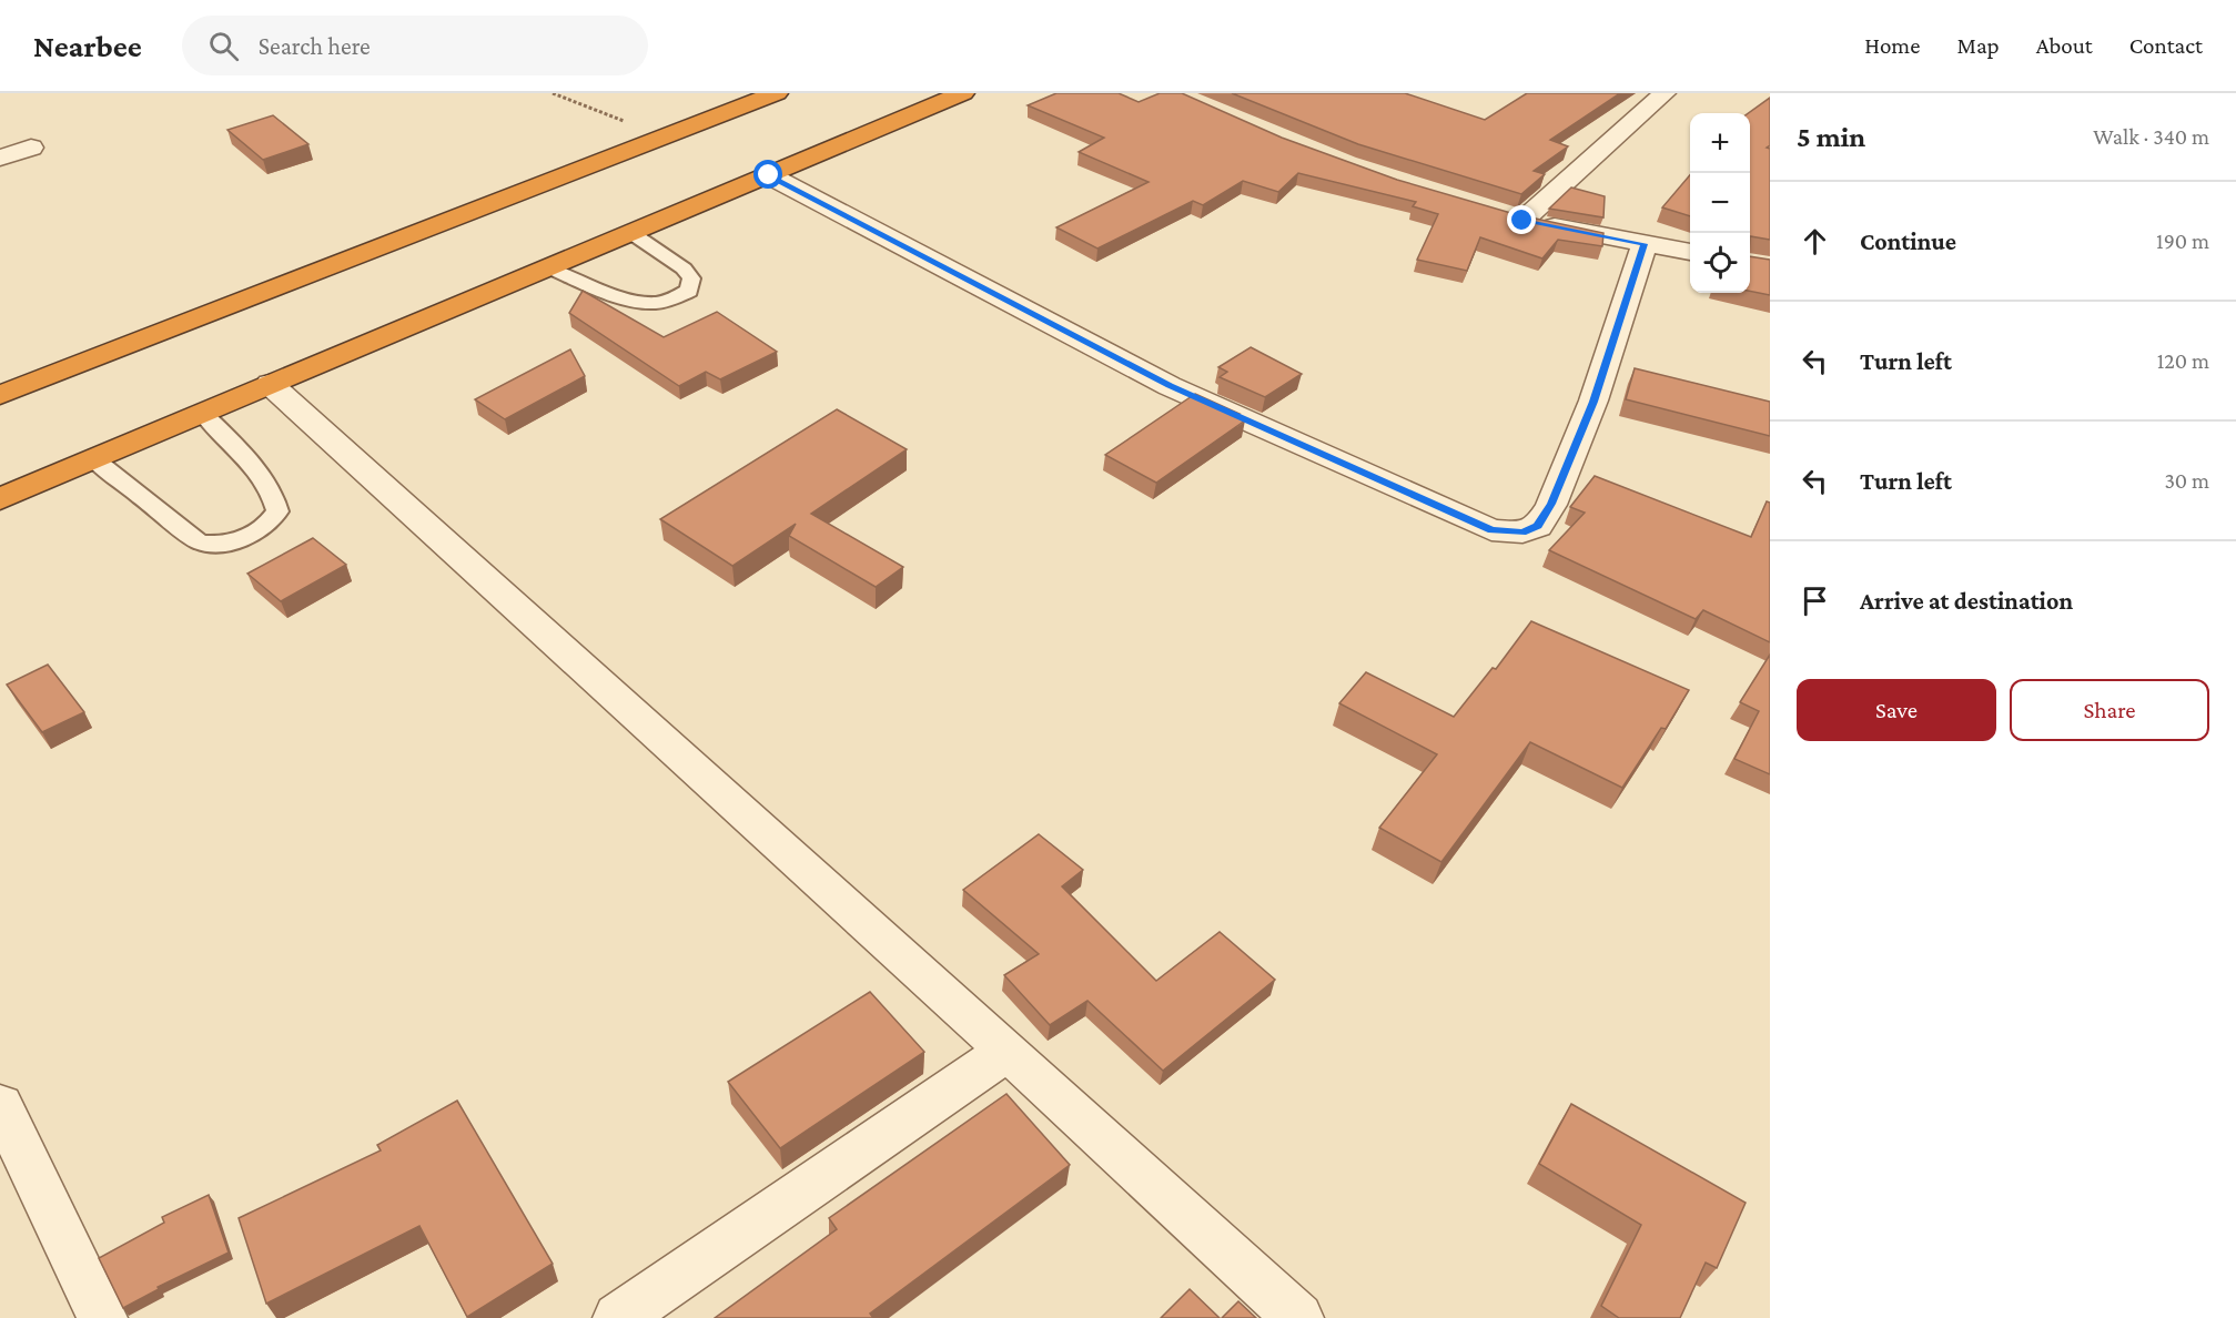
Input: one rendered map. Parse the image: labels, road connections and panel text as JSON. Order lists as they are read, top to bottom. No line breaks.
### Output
{"page":{"header":"Nearbee","search":"Search here","nav":["Home","Map","About","Contact"],"heading":["5 min","Walk · 340 m"],"map_buttons":["+","−"],"list":[["Continue","190 m"],["Turn left","120 m"],["Turn left","30 m"],"Arrive at destination"],"buttons":["Save","Share"]}}
